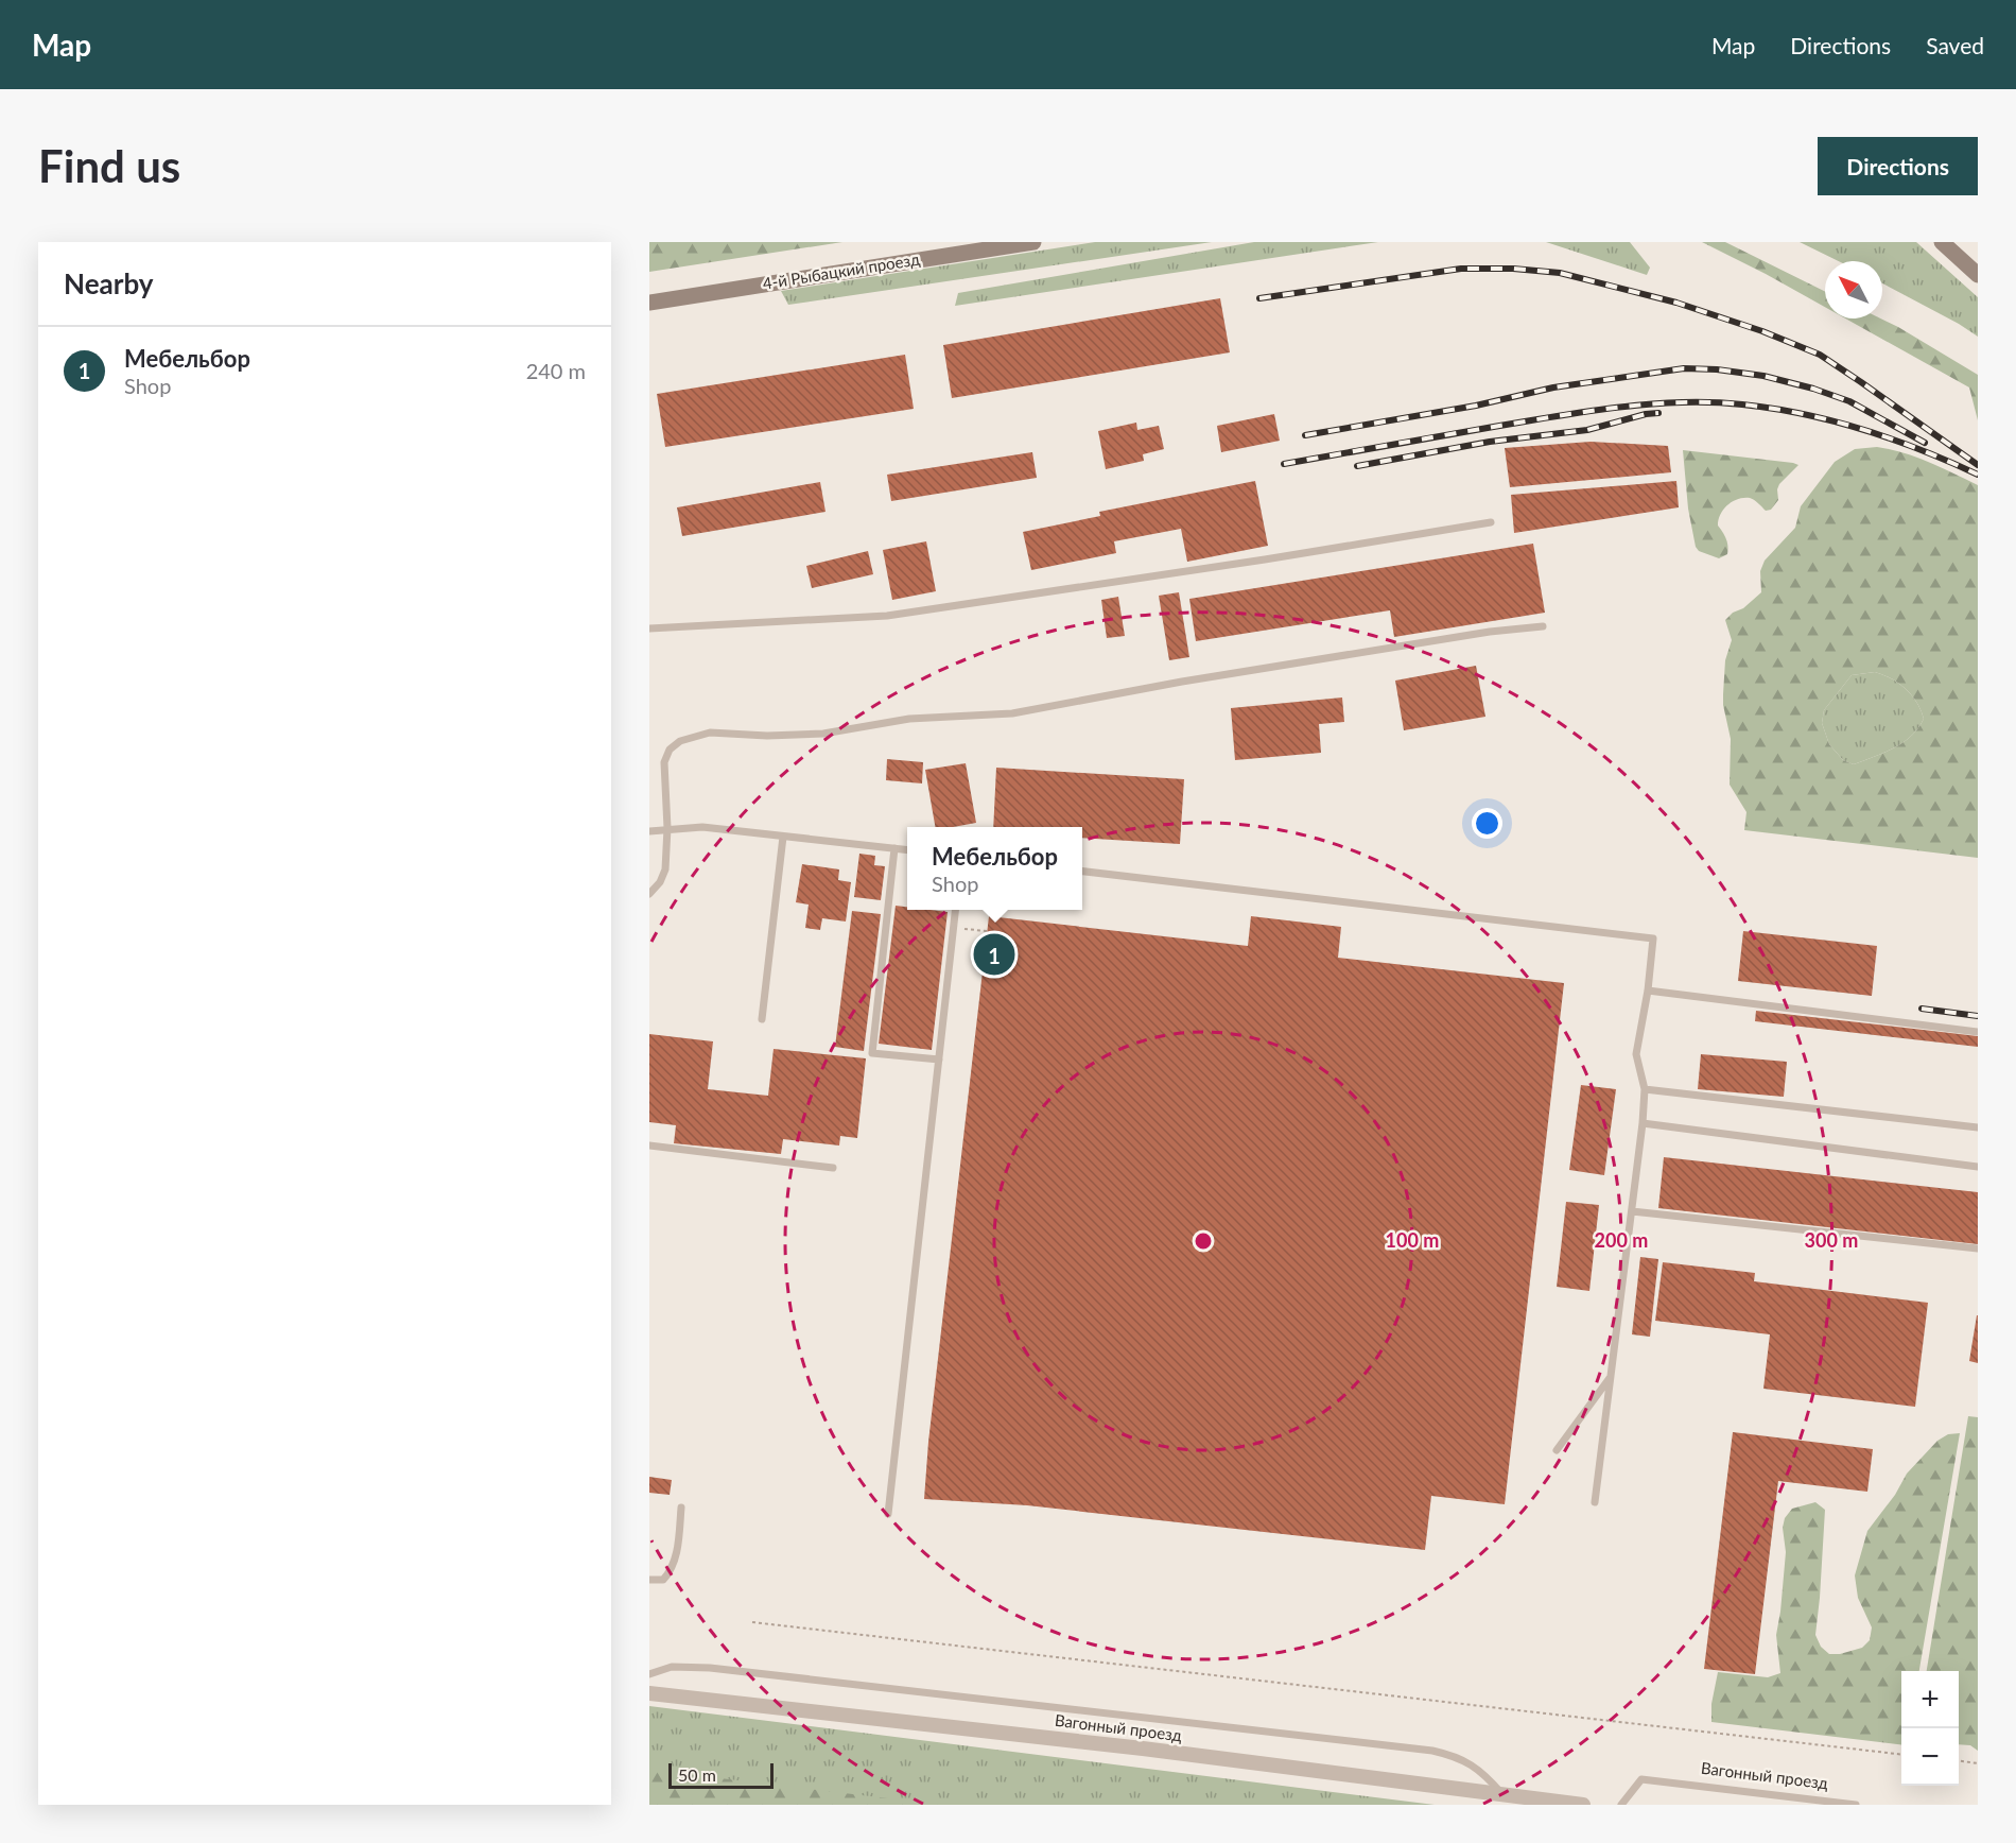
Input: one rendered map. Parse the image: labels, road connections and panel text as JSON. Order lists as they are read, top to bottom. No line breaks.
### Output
{"streets":{"street":["4-й Рыбацкий проезд","Вагонный проезд"]},"scale_bar":"50 m","north":"top left","page":{"header":"Map","nav":["Map","Directions","Saved"],"buttons":"Directions","title":"Find us","heading":"Nearby","list":[{"mark":"1","name":"Мебельбор","note":"Shop","value":"240 m"}],"popup":["Мебельбор","Shop"],"pins":"1","map_buttons":["+","−"],"scale":"50 m"},"rings":["100 m","200 m","300 m"]}
